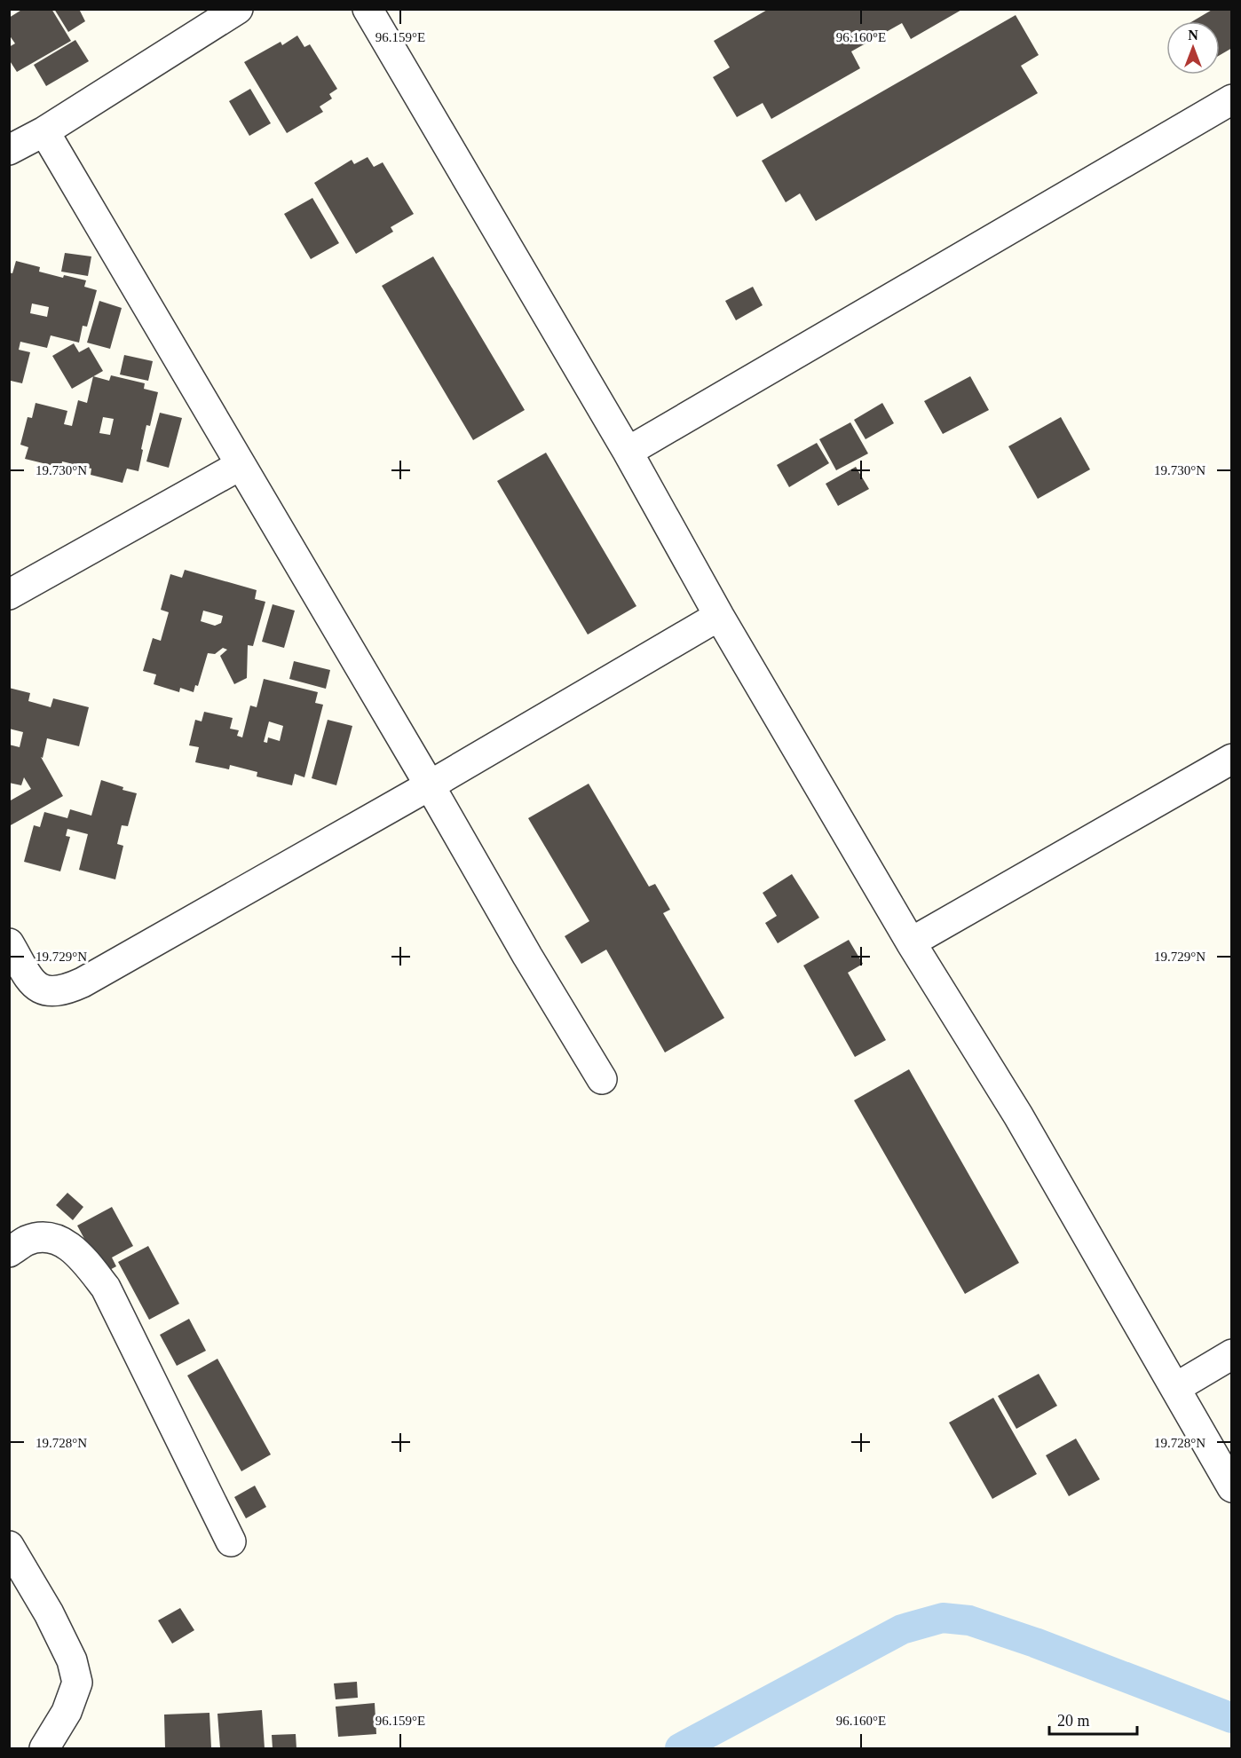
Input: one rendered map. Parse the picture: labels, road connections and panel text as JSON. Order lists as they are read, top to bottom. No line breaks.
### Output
{"scale_bar":"20 m","north":"top","coordinates":["96.159°E","96.160°E","19.730°N","19.729°N","19.728°N"]}
